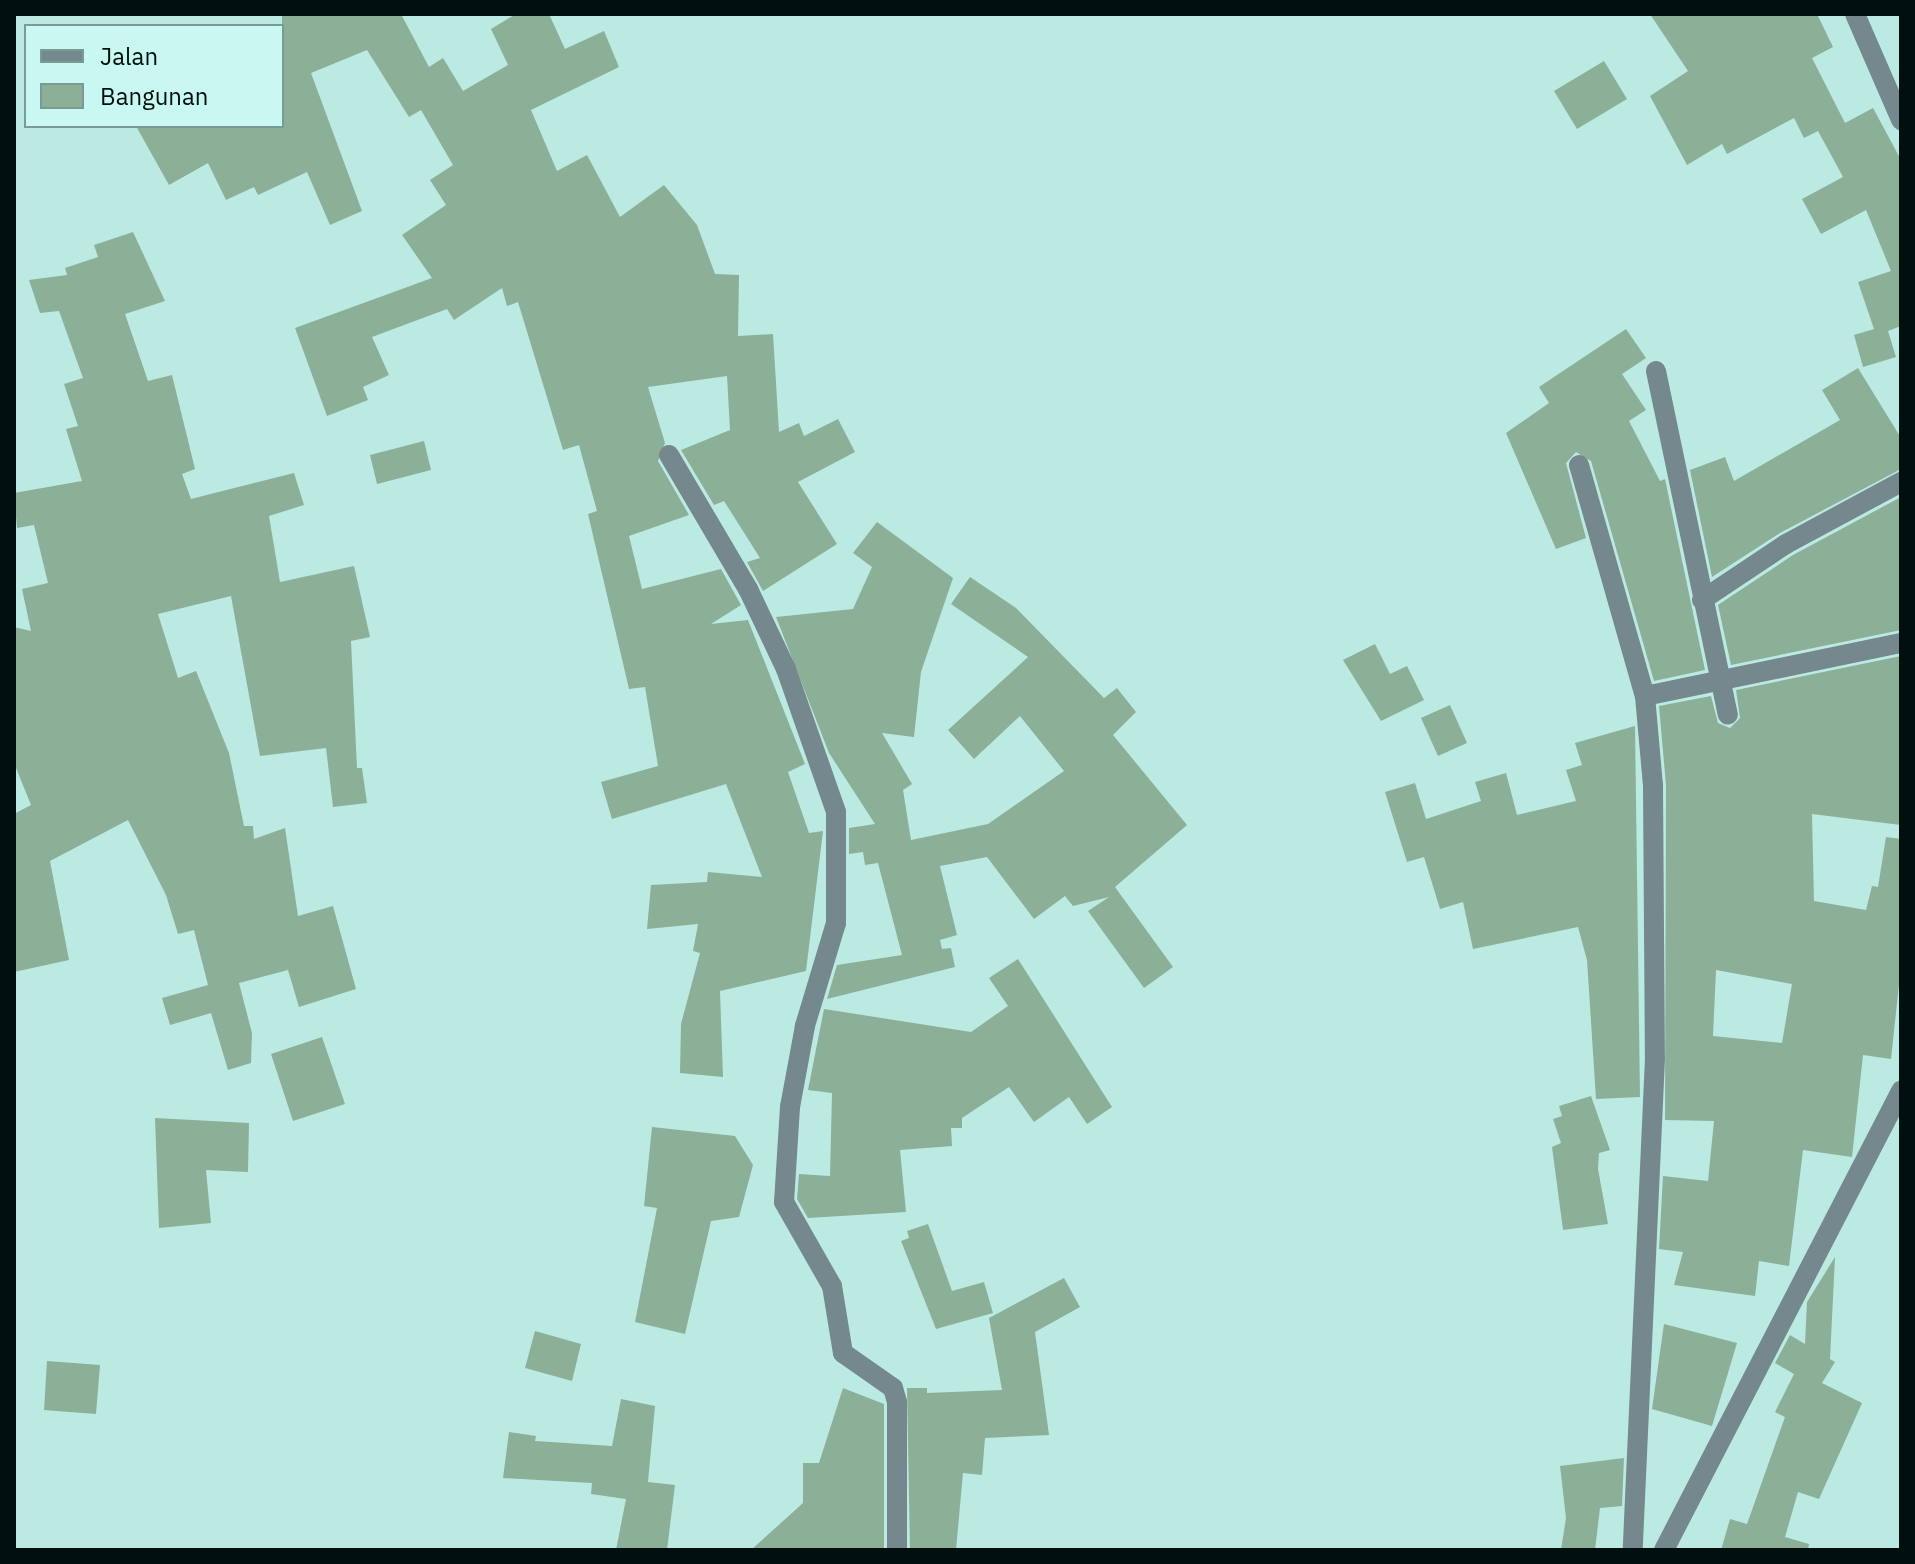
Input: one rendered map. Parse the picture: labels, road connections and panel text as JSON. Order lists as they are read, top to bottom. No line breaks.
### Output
{"legend":["Jalan","Bangunan"]}
